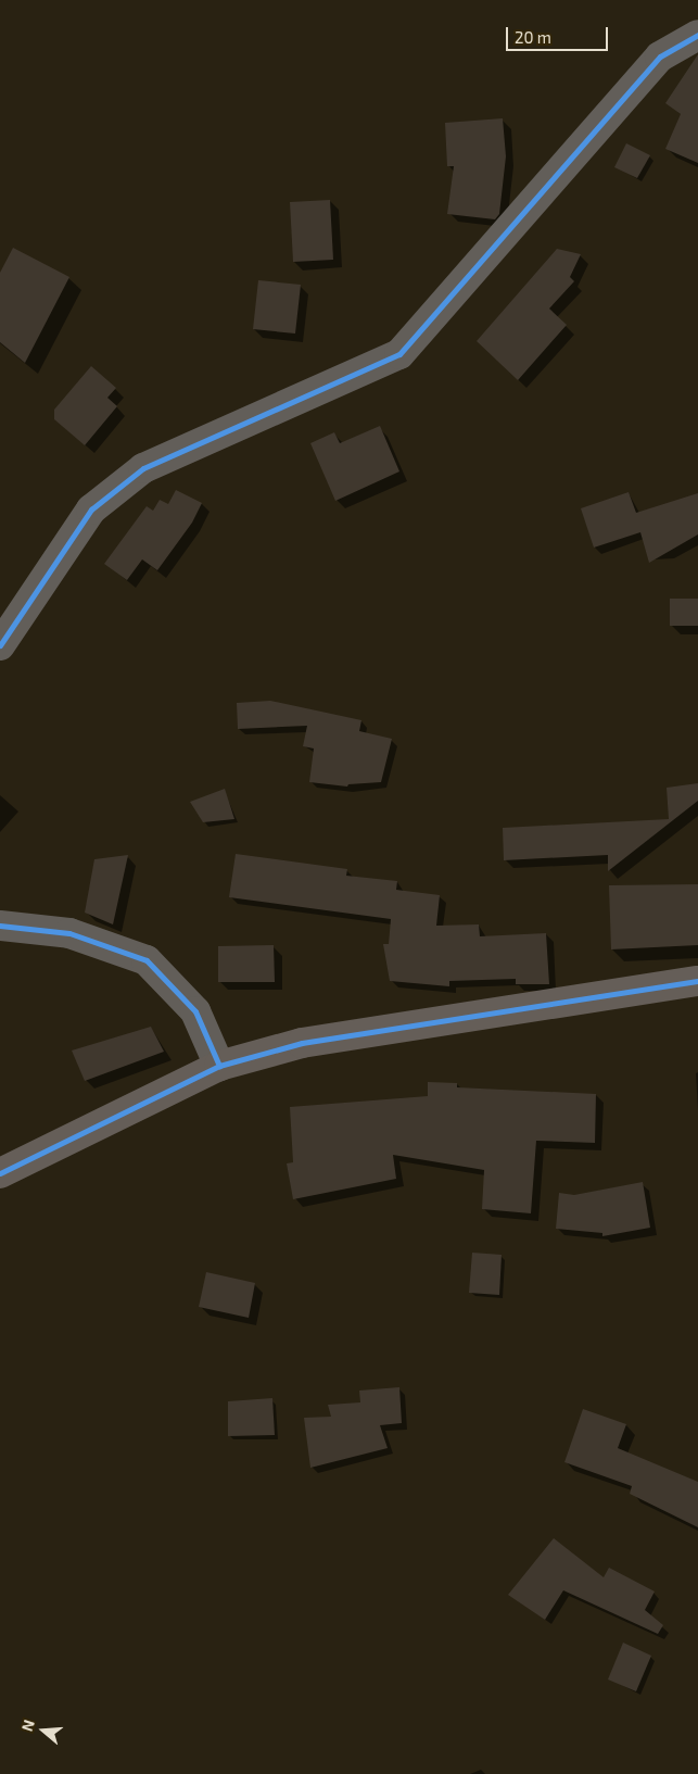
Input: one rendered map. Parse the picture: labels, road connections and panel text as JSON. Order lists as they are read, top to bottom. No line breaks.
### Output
{"scale_bar":"20 m","north":"left"}
